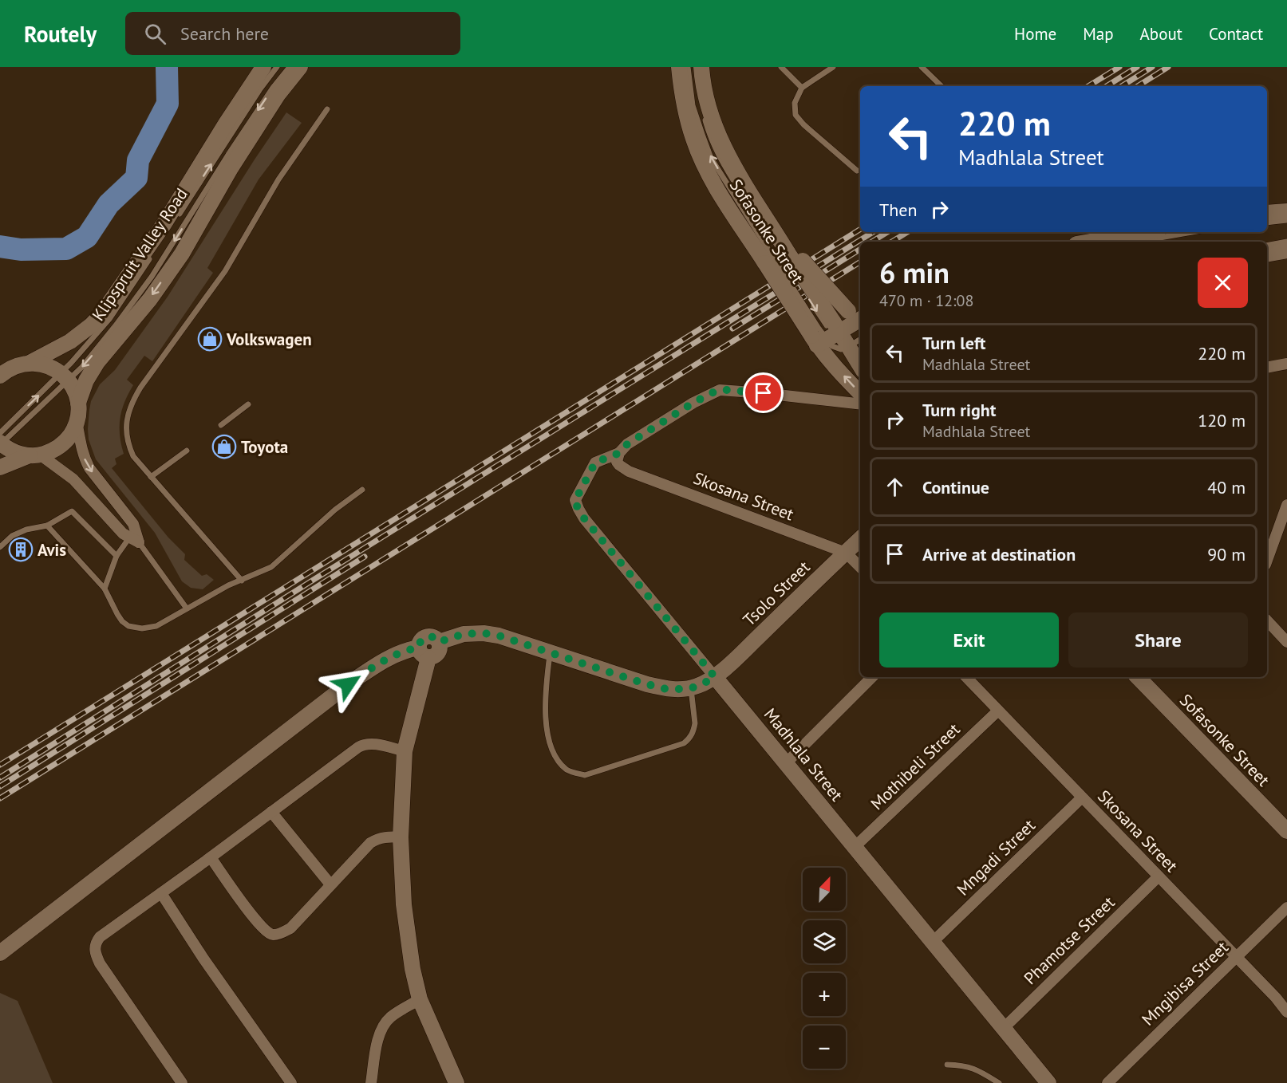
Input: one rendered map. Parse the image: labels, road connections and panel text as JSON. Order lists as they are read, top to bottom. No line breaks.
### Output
{"streets":{"main road":["Sofasonke Street","Klipspruit Valley Road","Tsolo Street","Madhlala Street"],"street":["Skosana Street","Mothibeli Street","Mngadi Street","Phamotse Street","Mngibisa Street"]},"crossings":[["Skosana Street","Tsolo Street"],["Skosana Street","Madhlala Street"],["Skosana Street","Mothibeli Street"],["Skosana Street","Mngadi Street"],["Skosana Street","Phamotse Street"],["Skosana Street","Mngibisa Street"],["Tsolo Street","Madhlala Street"],["Madhlala Street","Mothibeli Street"],["Madhlala Street","Mngadi Street"],["Madhlala Street","Phamotse Street"]],"places":{"shop":["Volkswagen","Toyota"],"building":["Avis"]},"north":"top right","page":{"header":"Routely","search":"Search here","nav":["Home","Map","About","Contact"],"turn":["220 m","Madhlala Street"],"then":"Then","heading":["6 min","470 m · 12:08"],"list":[{"name":"Turn left","note":"Madhlala Street","value":"220 m"},{"name":"Turn right","note":"Madhlala Street","value":"120 m"},{"name":"Continue","value":"40 m"},{"name":"Arrive at destination","value":"90 m"}],"buttons":["Exit","Share"],"map_buttons":["+","−"]}}
